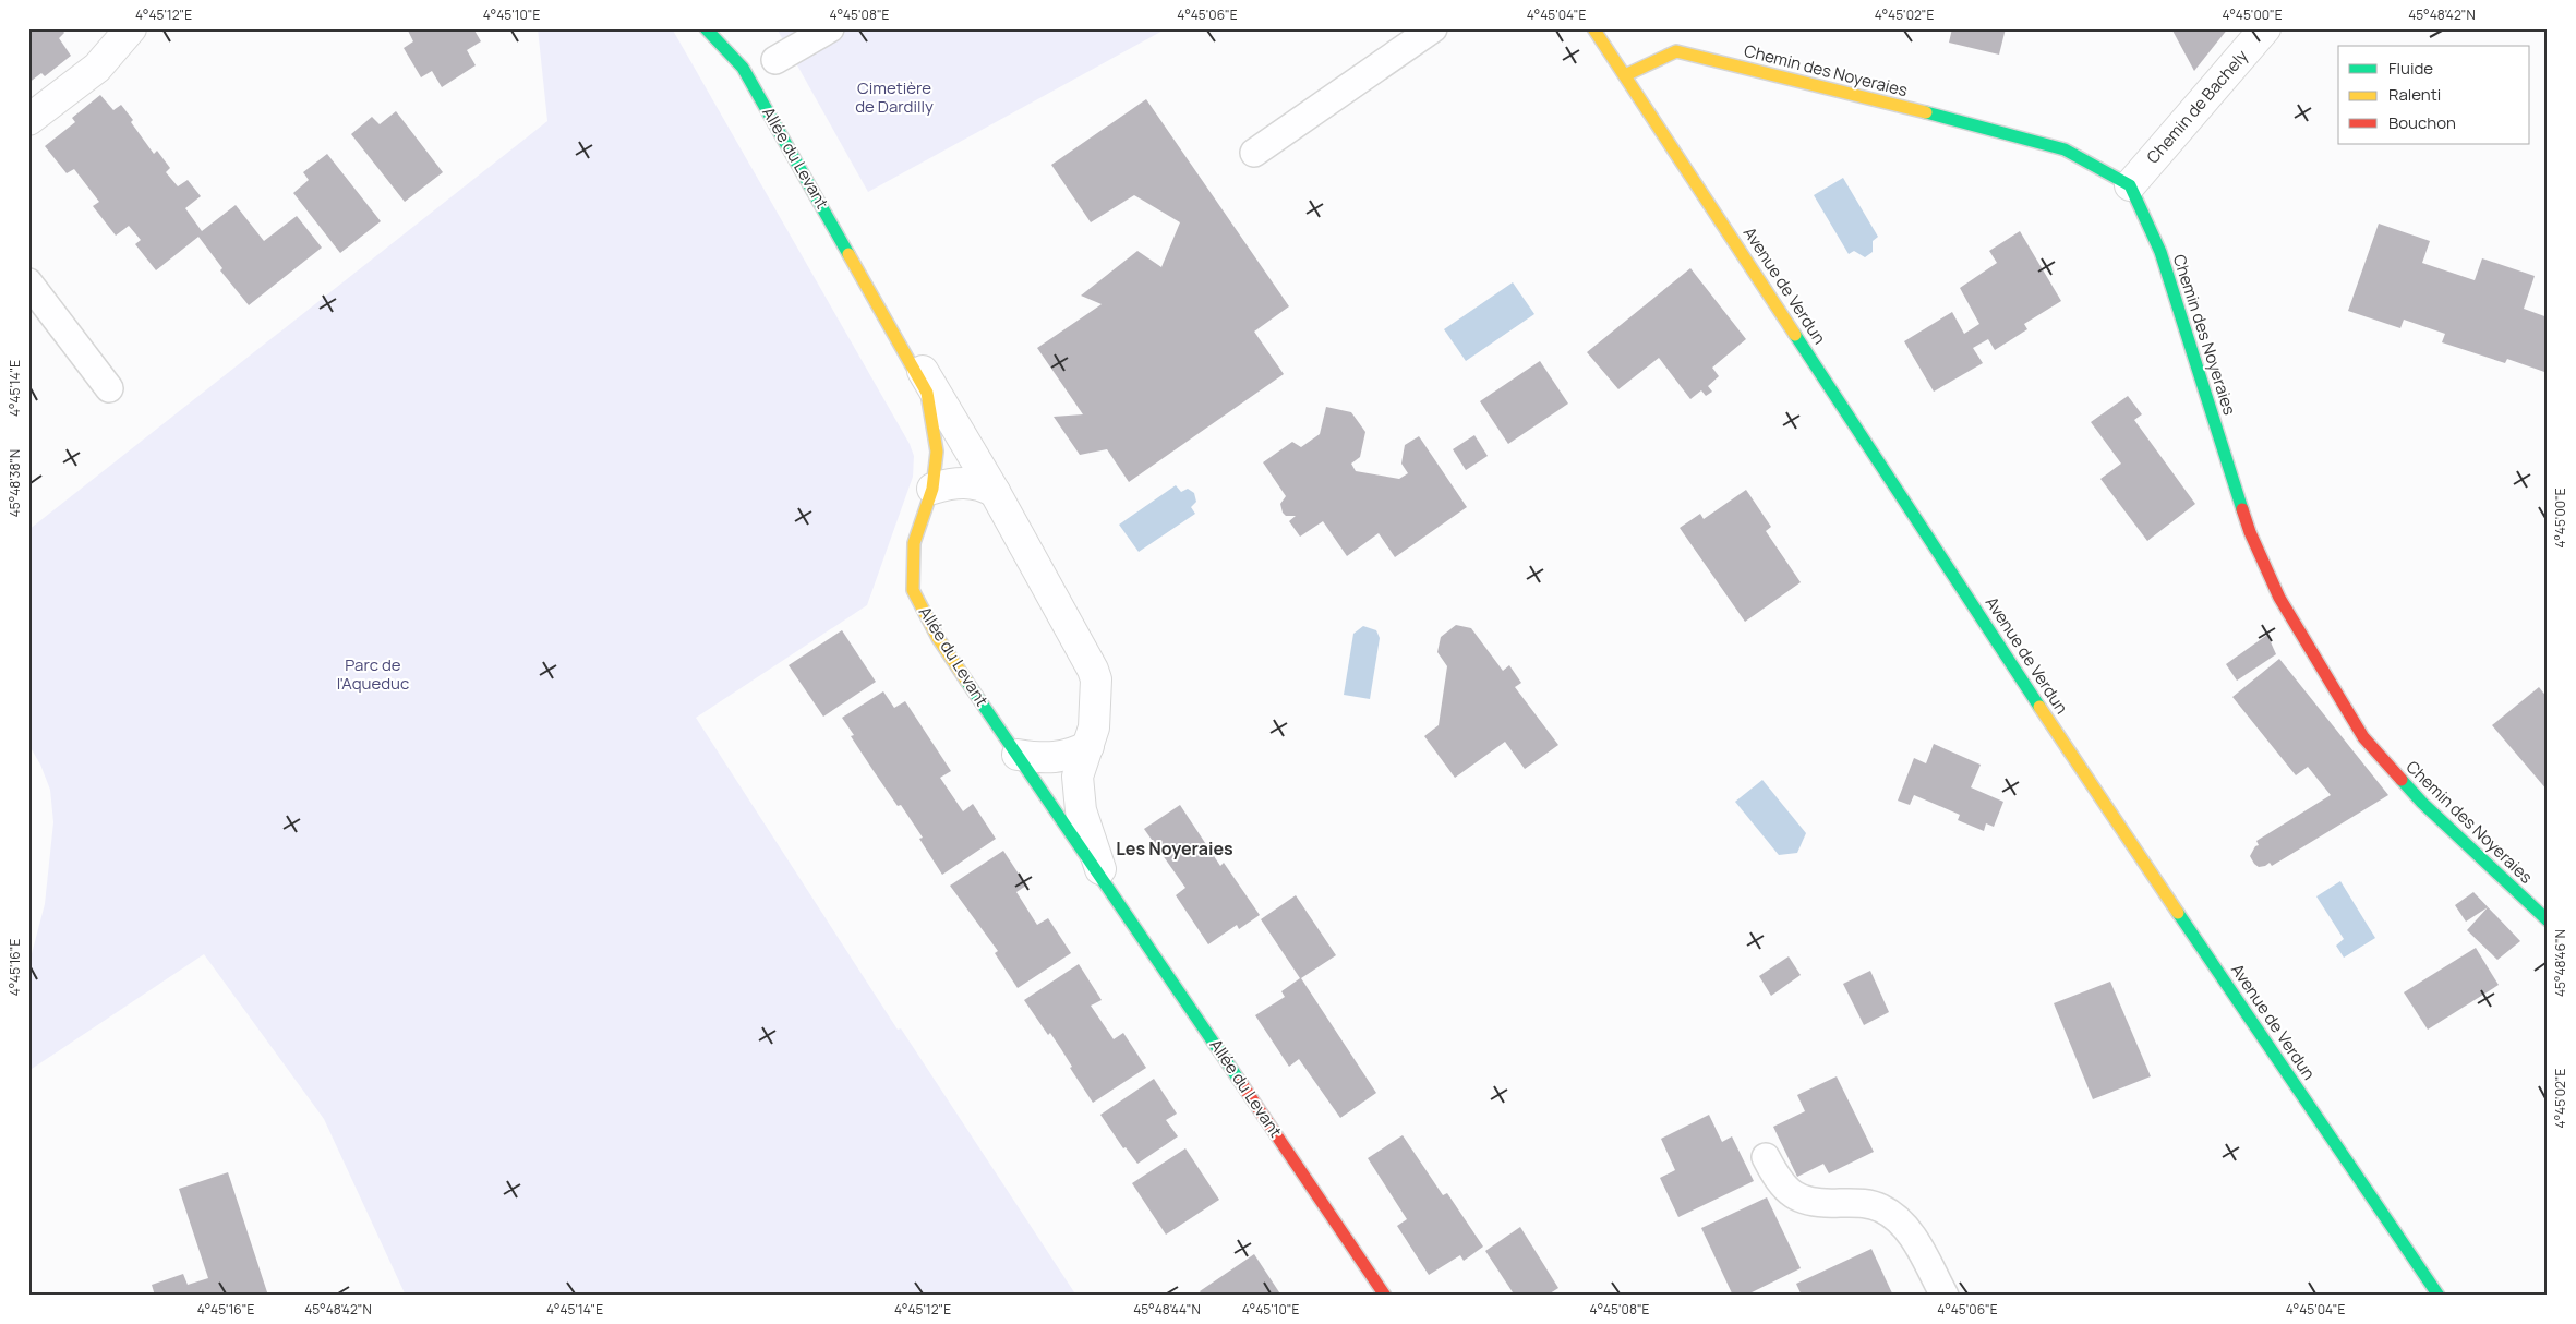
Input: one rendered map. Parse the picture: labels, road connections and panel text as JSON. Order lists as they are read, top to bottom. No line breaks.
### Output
{"streets":{"street":["Chemin des Noyeraies","Chemin de Bachely","Allée du Levant","Avenue de Verdun"]},"crossings":[["Chemin des Noyeraies","Chemin de Bachely"],["Chemin des Noyeraies","Avenue de Verdun"]],"districts":["Les Noyeraies"],"parks":["Cimetière de Dardilly","Parc de l'Aqueduc"],"legend":["Fluide","Ralenti","Bouchon"],"coordinates":["4°45'12\"E","4°45'10\"E","4°45'08\"E","4°45'06\"E","4°45'04\"E","4°45'02\"E","4°45'00\"E","45°48'42\"N","4°45'14\"E","45°48'38\"N","45°48'46\"N","4°45'16\"E","45°48'44\"N"]}
